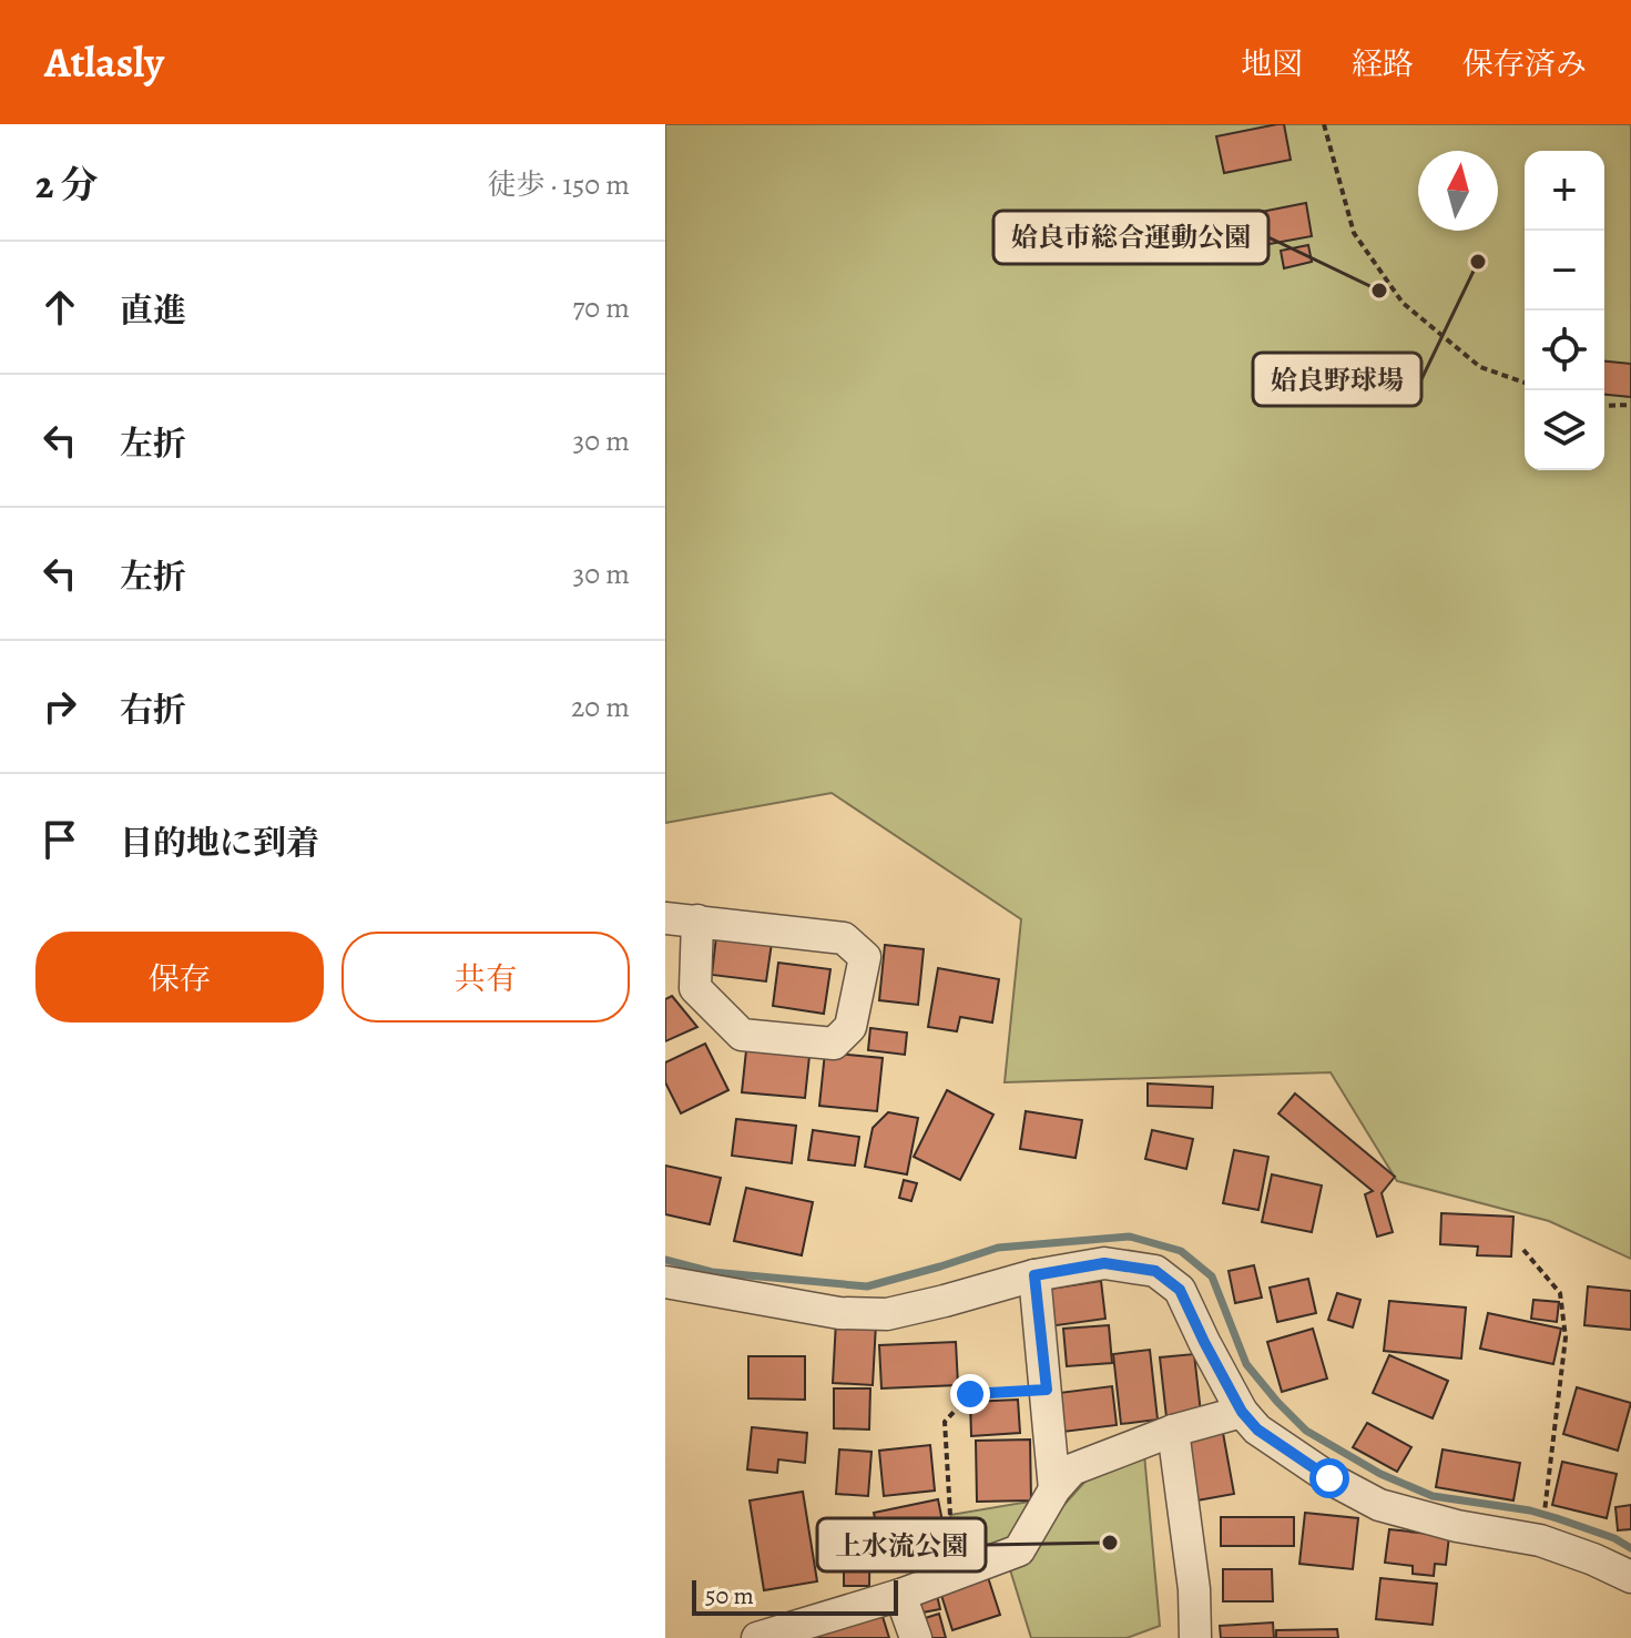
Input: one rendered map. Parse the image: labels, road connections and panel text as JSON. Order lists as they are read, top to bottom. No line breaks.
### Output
{"places":["姶良野球場","姶良市総合運動公園","上水流公園"],"scale_bar":"50 m","north":"top","page":{"header":"Atlasly","nav":["地図","経路","保存済み"],"heading":["2 分","徒歩 · 150 m"],"map_buttons":["+","−"],"list":[["直進","70 m"],["左折","30 m"],["左折","30 m"],["右折","20 m"],"目的地に到着"],"buttons":["保存","共有"],"scale":"50 m"}}
